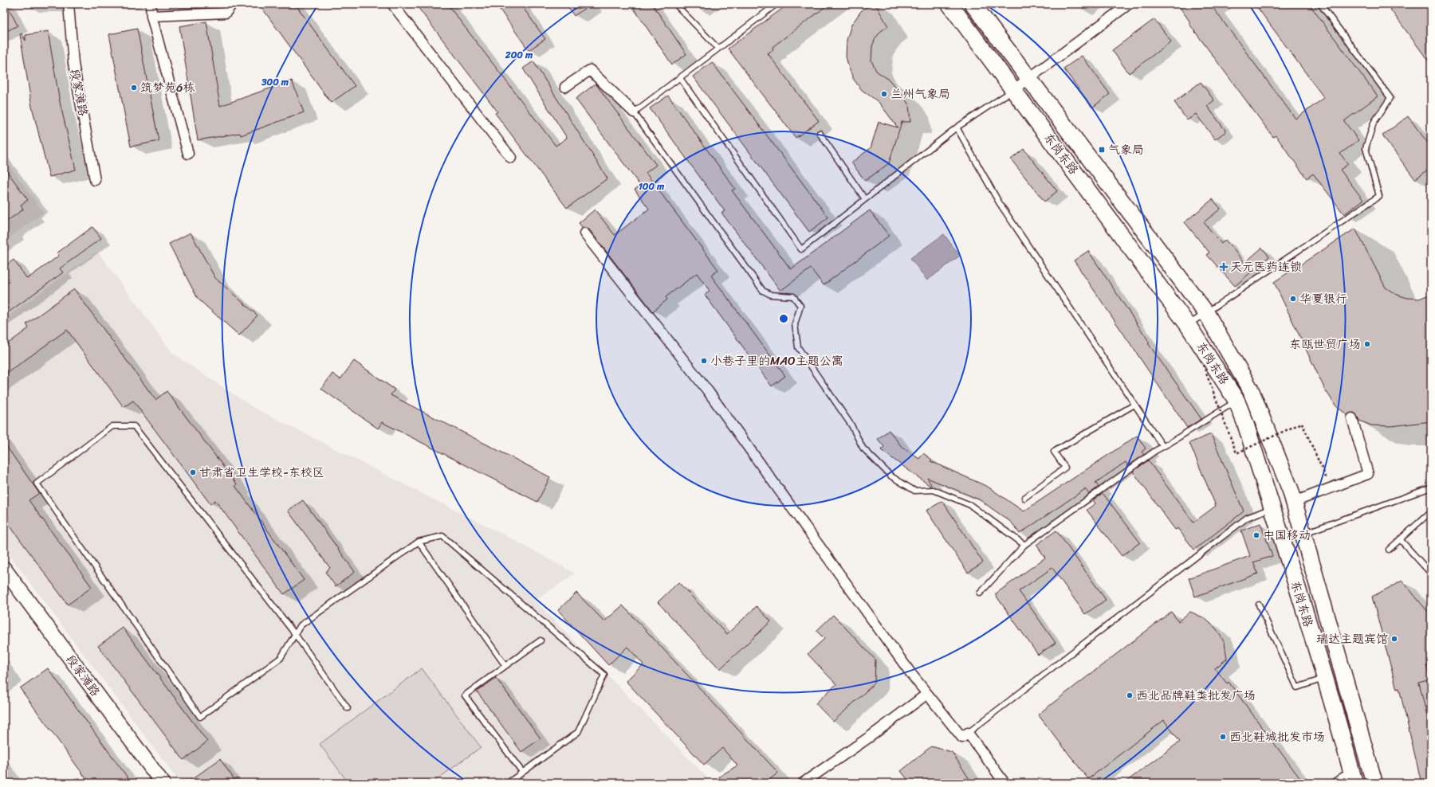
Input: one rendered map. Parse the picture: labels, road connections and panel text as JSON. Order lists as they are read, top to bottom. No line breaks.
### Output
{"streets":{"main road":["段家滩路","东岗东路"]},"places":{"other":["筑梦苑6栋","兰州气象局","华夏银行","东瓯世贸广场","小巷子里的MAO主题公寓","甘肃省卫生学校-东校区","中国移动","瑞达主题宾馆","西北品牌鞋类批发广场","西北鞋城批发市场"],"transit":["气象局"],"health":["天元医药连锁"]},"rings":["200 m","300 m","100 m"]}
